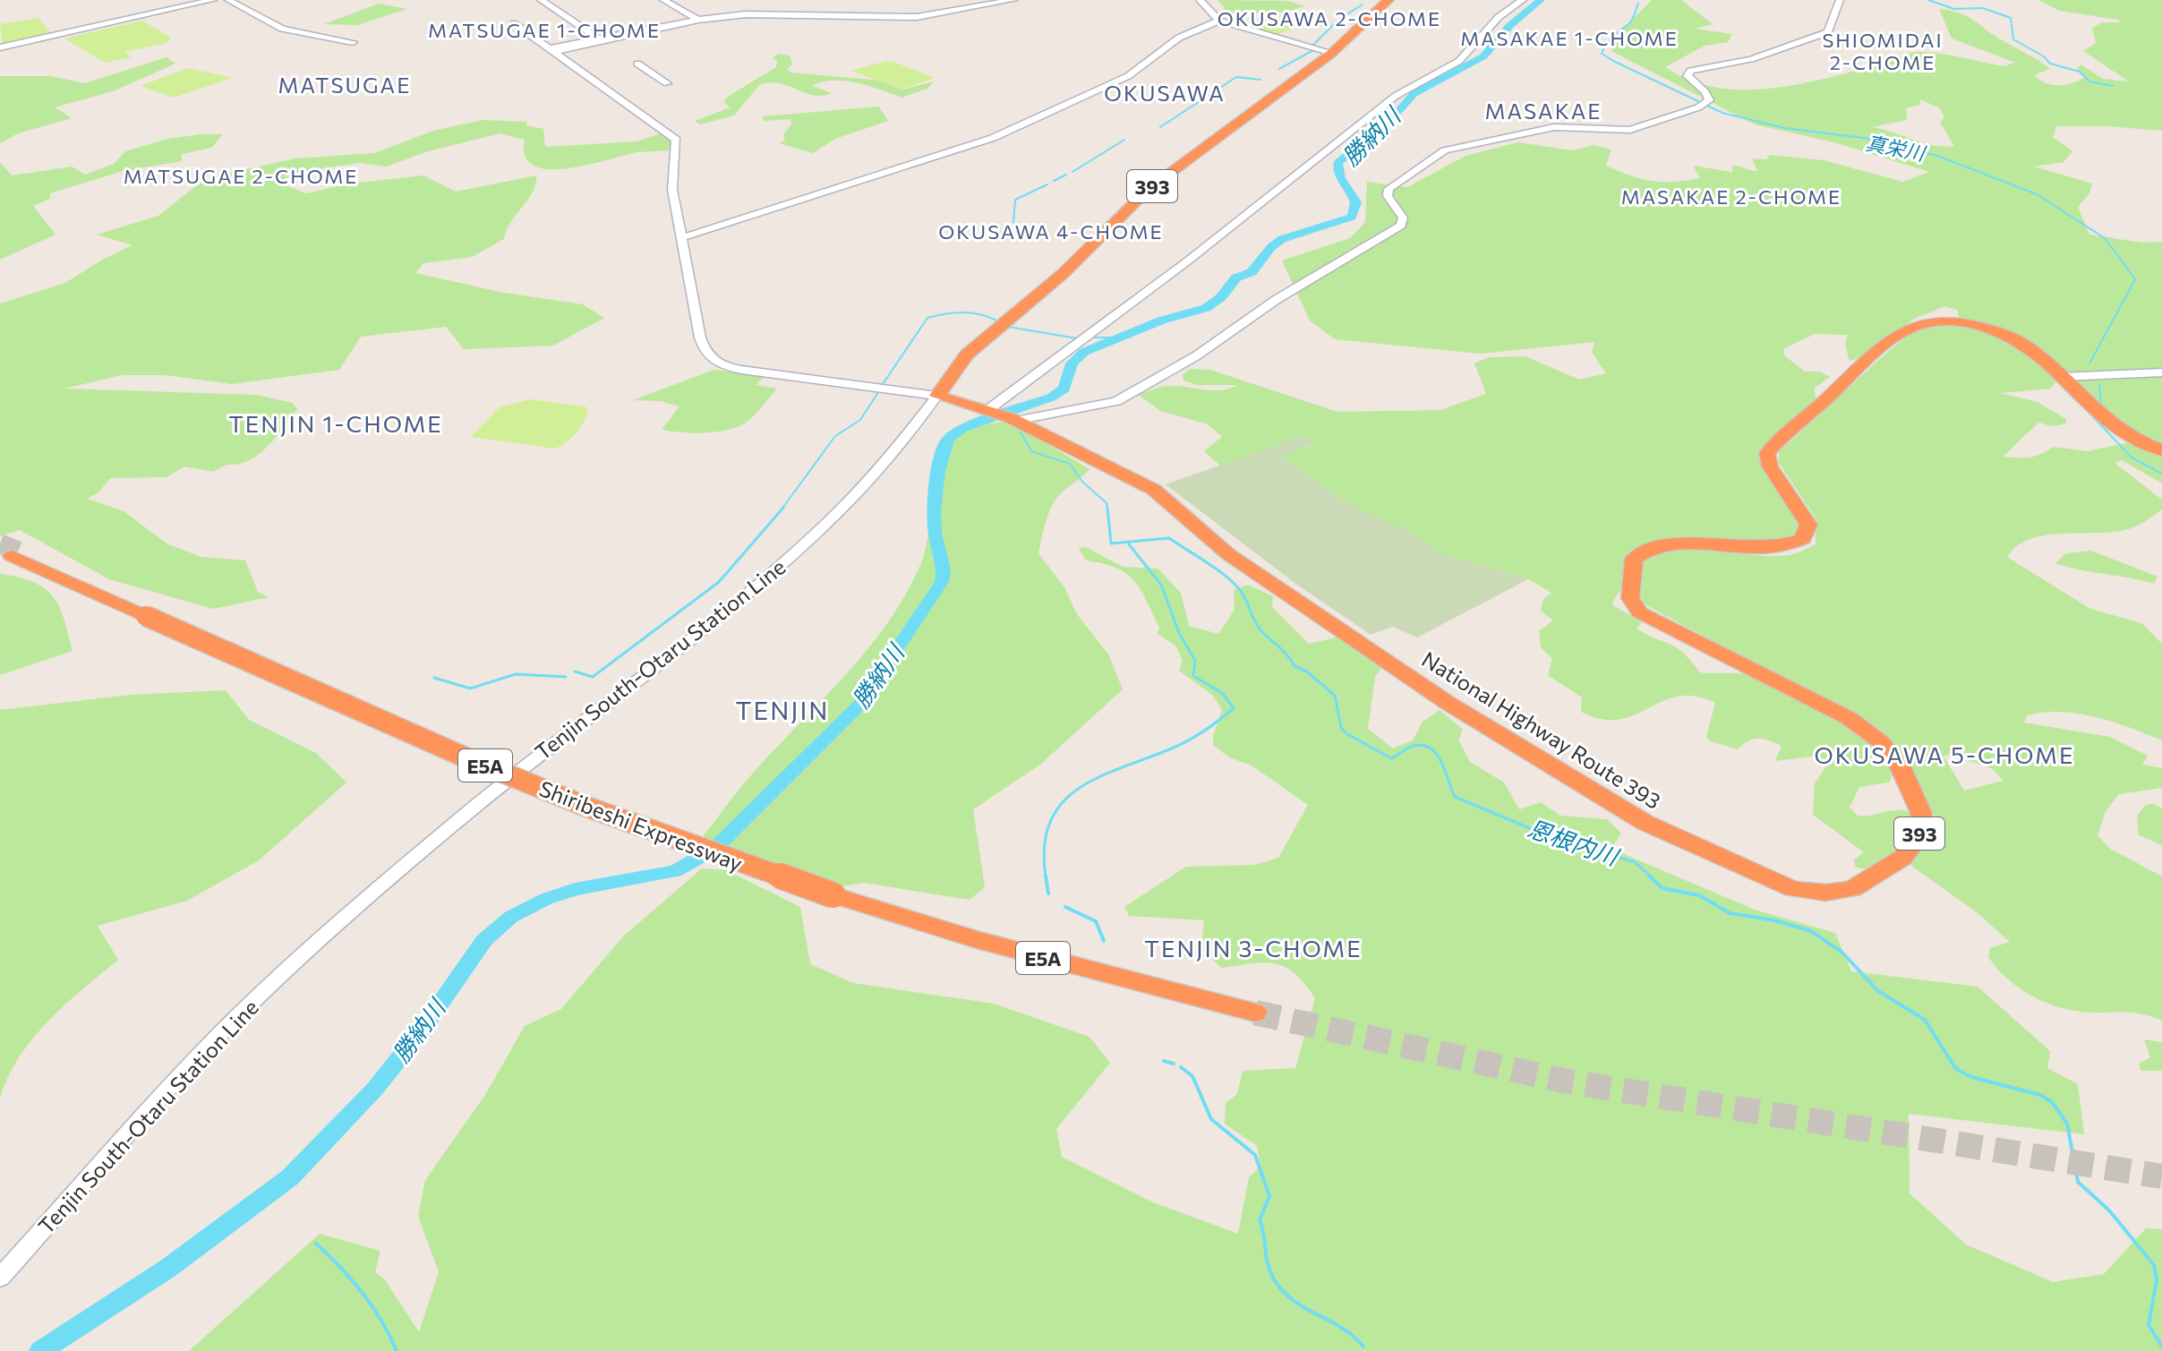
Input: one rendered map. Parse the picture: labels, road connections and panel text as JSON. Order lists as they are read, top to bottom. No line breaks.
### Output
{"streets":{"highway":["393","National Highway Route 393","E5A","Shiribeshi Expressway"],"street":["Tenjin South-Otaru Station Line"]},"crossings":[["393","Tenjin South-Otaru Station Line"],["393","National Highway Route 393"],["Tenjin South-Otaru Station Line","National Highway Route 393"]],"districts":["OKUSAWA 2-CHOME","MATSUGAE 1-CHOME","MASAKAE 1-CHOME","SHIOMIDAI 2-CHOME","MATSUGAE","OKUSAWA","MASAKAE","MATSUGAE 2-CHOME","MASAKAE 2-CHOME","OKUSAWA 4-CHOME","TENJIN 1-CHOME","TENJIN","OKUSAWA 5-CHOME","TENJIN 3-CHOME"],"water":["勝納川","真栄川","恩根内川"]}
